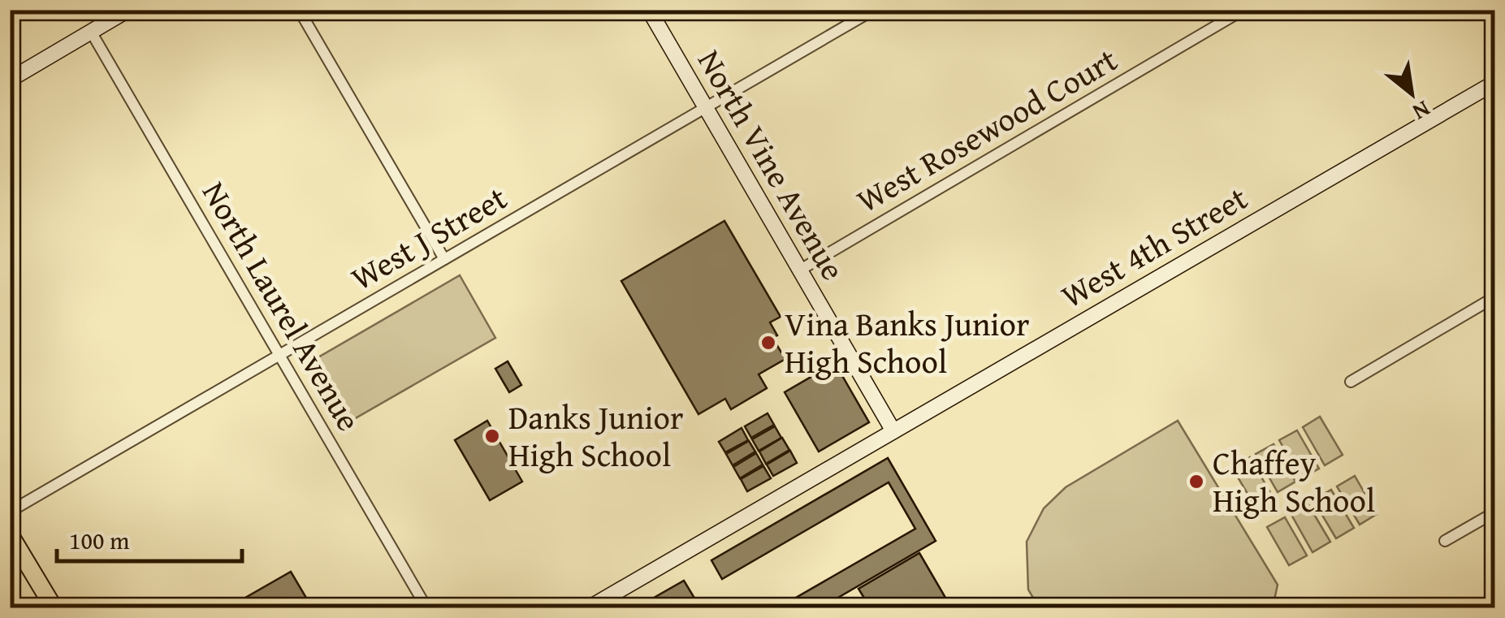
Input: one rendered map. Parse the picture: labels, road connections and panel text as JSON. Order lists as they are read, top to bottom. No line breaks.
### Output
{"streets":{"main road":["North Vine Avenue","West 4th Street"],"street":["West Rosewood Court","West J Street","North Laurel Avenue"]},"crossings":[["West Rosewood Court","North Vine Avenue"],["North Vine Avenue","West J Street"],["North Vine Avenue","West 4th Street"],["West J Street","North Laurel Avenue"]],"places":["Vina Banks Junior High School","Danks Junior High School","Chaffey High School"],"scale_bar":"100 m","north":"bottom right"}
